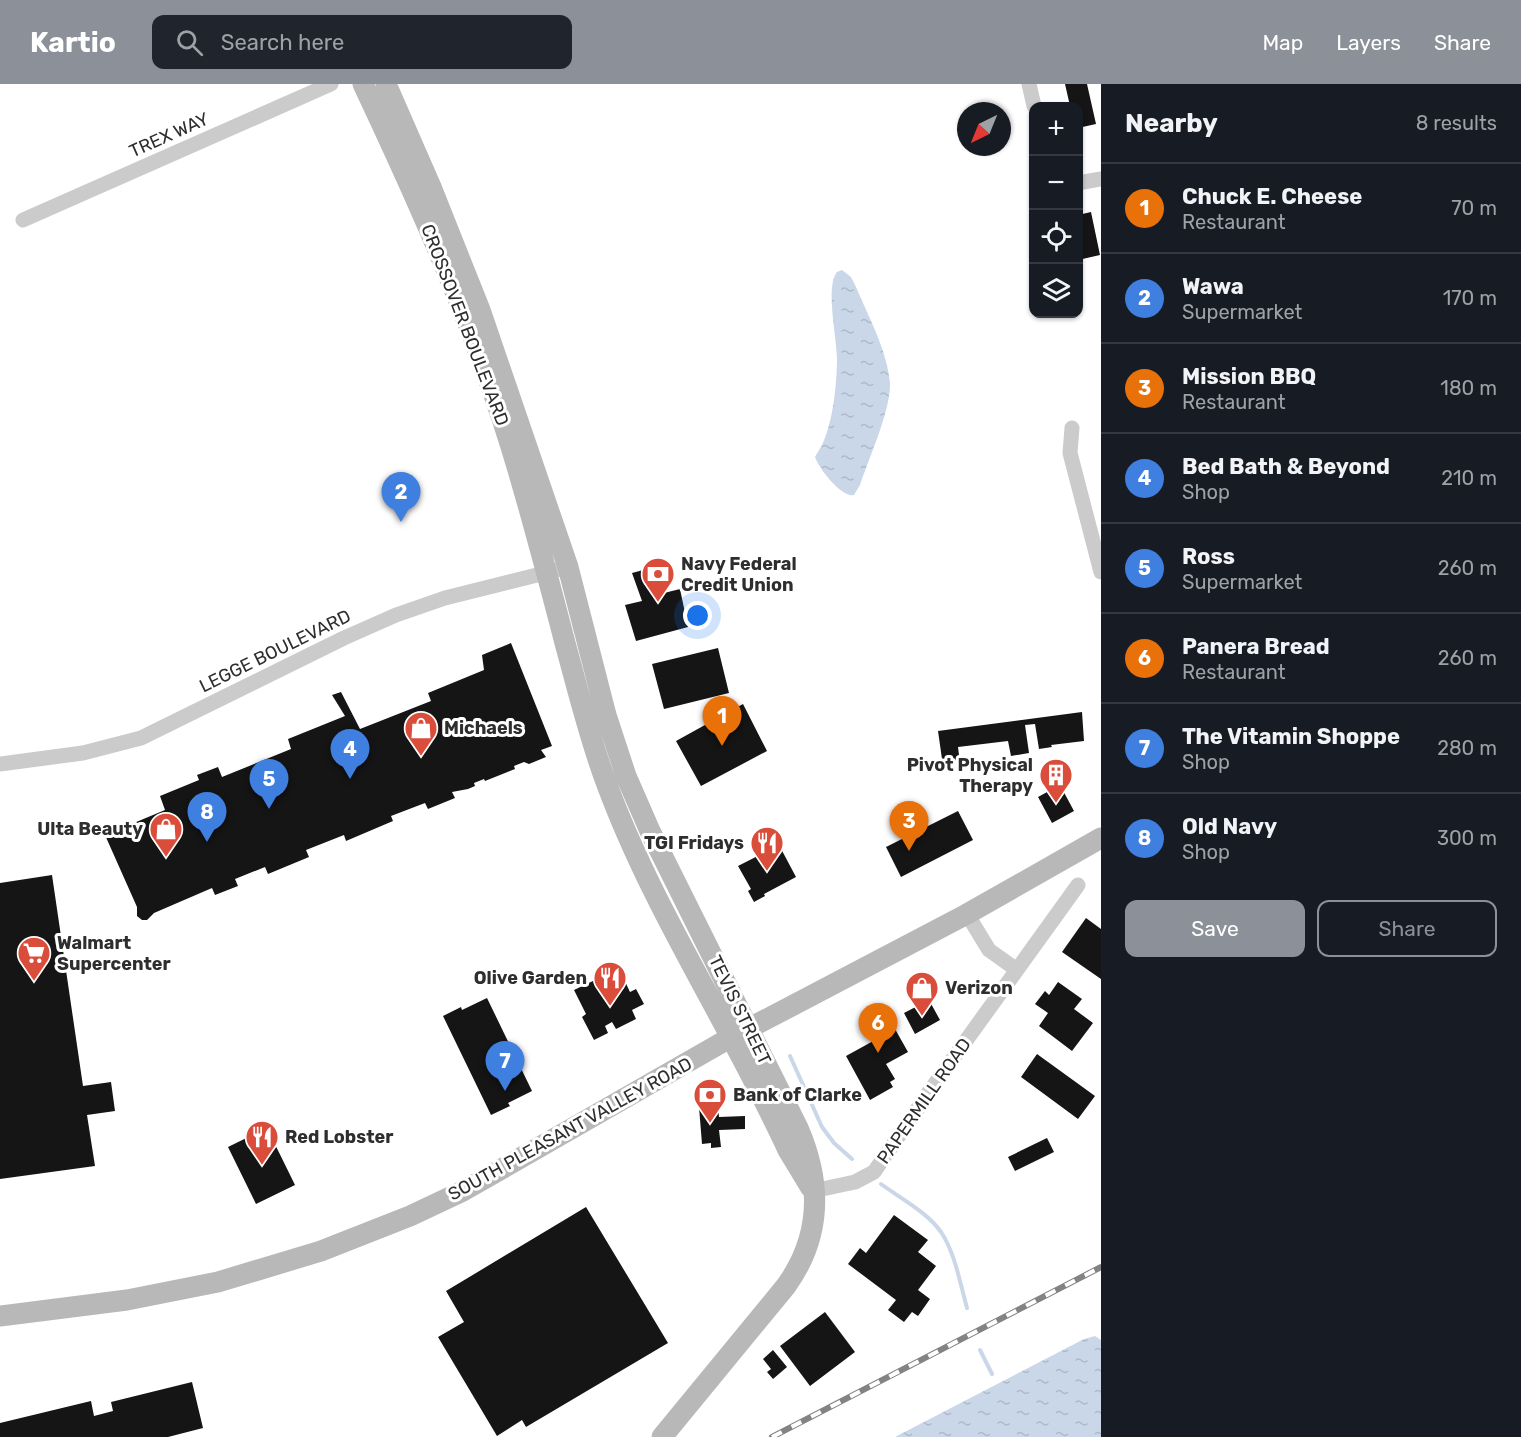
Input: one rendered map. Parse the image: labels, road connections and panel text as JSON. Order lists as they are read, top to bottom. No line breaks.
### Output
{"streets":{"main road":["CROSSOVER BOULEVARD","TEVIS STREET","SOUTH PLEASANT VALLEY ROAD"],"street":["TREX WAY","LEGGE BOULEVARD","PAPERMILL ROAD"]},"crossings":[["CROSSOVER BOULEVARD","LEGGE BOULEVARD"],["CROSSOVER BOULEVARD","TEVIS STREET"],["LEGGE BOULEVARD","TEVIS STREET"],["TEVIS STREET","PAPERMILL ROAD"],["TEVIS STREET","SOUTH PLEASANT VALLEY ROAD"]],"places":{"bank":["Navy Federal Credit Union","Bank of Clarke"],"shop":["Michaels","Ulta Beauty","Verizon"],"building":["Pivot Physical Therapy"],"restaurant":["TGI Fridays","Olive Garden","Red Lobster"],"supermarket":["Walmart Supercenter"]},"north":"bottom left","page":{"header":"Kartio","search":"Search here","nav":["Map","Layers","Share"],"heading":["Nearby","8 results"],"map_buttons":["+","−"],"list":[{"mark":"1","name":"Chuck E. Cheese","note":"Restaurant","value":"70 m"},{"mark":"2","name":"Wawa","note":"Supermarket","value":"170 m"},{"mark":"3","name":"Mission BBQ","note":"Restaurant","value":"180 m"},{"mark":"4","name":"Bed Bath & Beyond","note":"Shop","value":"210 m"},{"mark":"5","name":"Ross","note":"Supermarket","value":"260 m"},{"mark":"6","name":"Panera Bread","note":"Restaurant","value":"260 m"},{"mark":"7","name":"The Vitamin Shoppe","note":"Shop","value":"280 m"},{"mark":"8","name":"Old Navy","note":"Shop","value":"300 m"}],"pins":["2","1","4","5","8","3","6","7"],"buttons":["Save","Share"]}}
